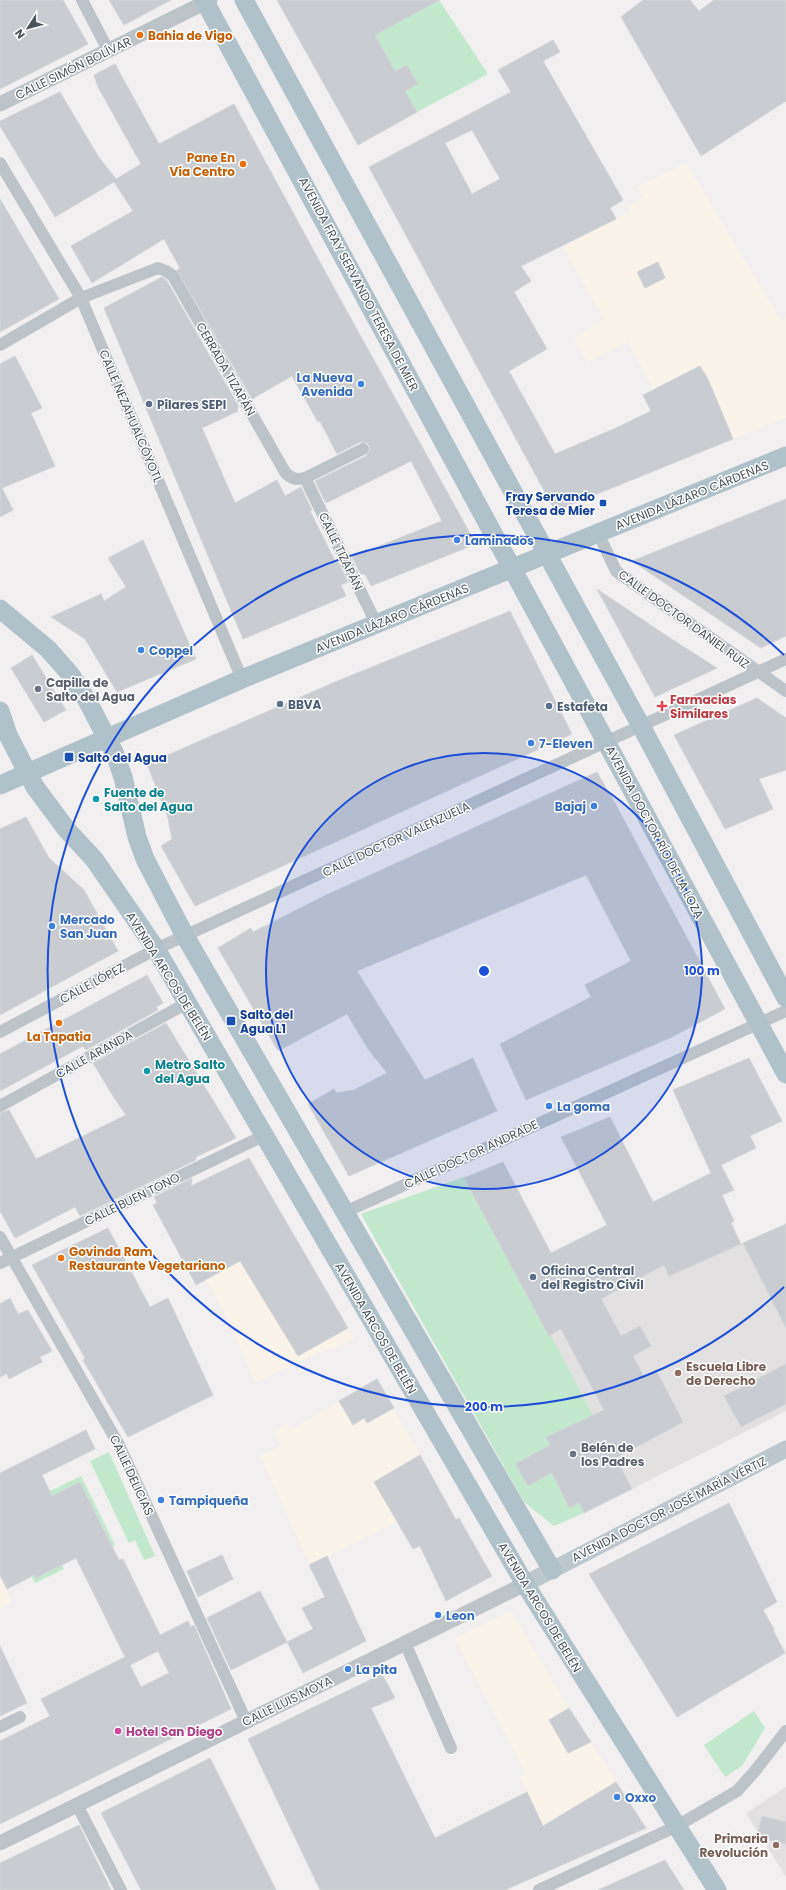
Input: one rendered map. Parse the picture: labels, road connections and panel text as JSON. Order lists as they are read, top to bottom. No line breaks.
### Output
{"streets":{"main road":["AVENIDA FRAY SERVANDO TERESA DE MIER","AVENIDA LÁZARO CÁRDENAS","AVENIDA DOCTOR RÍO DE LA LOZA","AVENIDA ARCOS DE BELÉN","AVENIDA DOCTOR JOSÉ MARÍA VÉRTIZ","CALLE LUIS MOYA"],"street":["CALLE SIMÓN BOLÍVAR","CERRADA TIZAPÁN","CALLE NEZAHUALCÓYOTL","CALLE TIZAPÁN","CALLE DOCTOR DANIEL RUIZ","CALLE DOCTOR VALENZUELA","CALLE LÓPEZ","CALLE ARANDA","CALLE DOCTOR ANDRADE","CALLE BUEN TONO","CALLE DELICIAS"]},"crossings":[["CALLE SIMÓN BOLÍVAR","AVENIDA FRAY SERVANDO TERESA DE MIER"],["AVENIDA FRAY SERVANDO TERESA DE MIER","AVENIDA LÁZARO CÁRDENAS"],["AVENIDA FRAY SERVANDO TERESA DE MIER","AVENIDA DOCTOR RÍO DE LA LOZA"],["CERRADA TIZAPÁN","CALLE NEZAHUALCÓYOTL"],["CERRADA TIZAPÁN","CALLE TIZAPÁN"],["CALLE NEZAHUALCÓYOTL","AVENIDA LÁZARO CÁRDENAS"],["AVENIDA LÁZARO CÁRDENAS","CALLE TIZAPÁN"],["AVENIDA LÁZARO CÁRDENAS","CALLE DOCTOR DANIEL RUIZ"],["AVENIDA LÁZARO CÁRDENAS","AVENIDA DOCTOR RÍO DE LA LOZA"],["AVENIDA LÁZARO CÁRDENAS","AVENIDA ARCOS DE BELÉN"],["CALLE DOCTOR DANIEL RUIZ","CALLE DOCTOR VALENZUELA"],["AVENIDA DOCTOR RÍO DE LA LOZA","CALLE DOCTOR VALENZUELA"],["AVENIDA DOCTOR RÍO DE LA LOZA","CALLE DOCTOR ANDRADE"],["CALLE DOCTOR VALENZUELA","CALLE LÓPEZ"],["AVENIDA ARCOS DE BELÉN","CALLE LÓPEZ"],["AVENIDA ARCOS DE BELÉN","CALLE ARANDA"],["AVENIDA ARCOS DE BELÉN","CALLE BUEN TONO"],["AVENIDA ARCOS DE BELÉN","CALLE LUIS MOYA"],["CALLE BUEN TONO","CALLE DELICIAS"],["CALLE DELICIAS","CALLE LUIS MOYA"],["AVENIDA DOCTOR JOSÉ MARÍA VÉRTIZ","CALLE LUIS MOYA"]],"places":{"other":["Bahia de Vigo","Pane En Vía Centro","La Nueva Avenida","Pilares SEPI","Laminados","Coppel","Capilla de Salto del Agua","BBVA","Estafeta","7-Eleven","Fuente de Salto del Agua","Bajaj","Mercado San Juan","La Tapatia","Metro Salto del Agua","La goma","Govinda Ram Restaurante Vegetariano","Oficina Central del Registro Civil","Escuela Libre de Derecho","Belén de los Padres","Tampiqueña","Leon","La pita","Hotel San Diego","Oxxo","Primaria Revolución"],"transit":["Fray Servando Teresa de Mier","Salto del Agua","Salto del Agua L1"],"health":["Farmacias Similares"]},"north":"bottom left","rings":["100 m","200 m"]}
